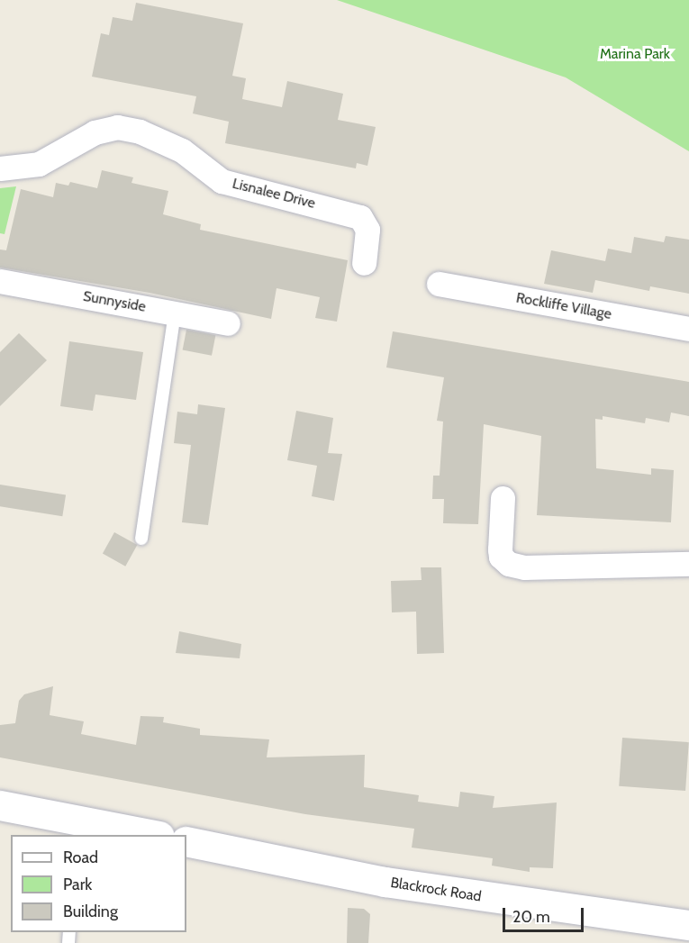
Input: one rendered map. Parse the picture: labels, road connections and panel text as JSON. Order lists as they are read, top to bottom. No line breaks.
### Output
{"streets":{"street":["Lisnalee Drive","Sunnyside","Rockliffe Village","Blackrock Road"]},"parks":["Marina Park"],"legend":["Road","Park","Building"],"scale_bar":"20 m"}
